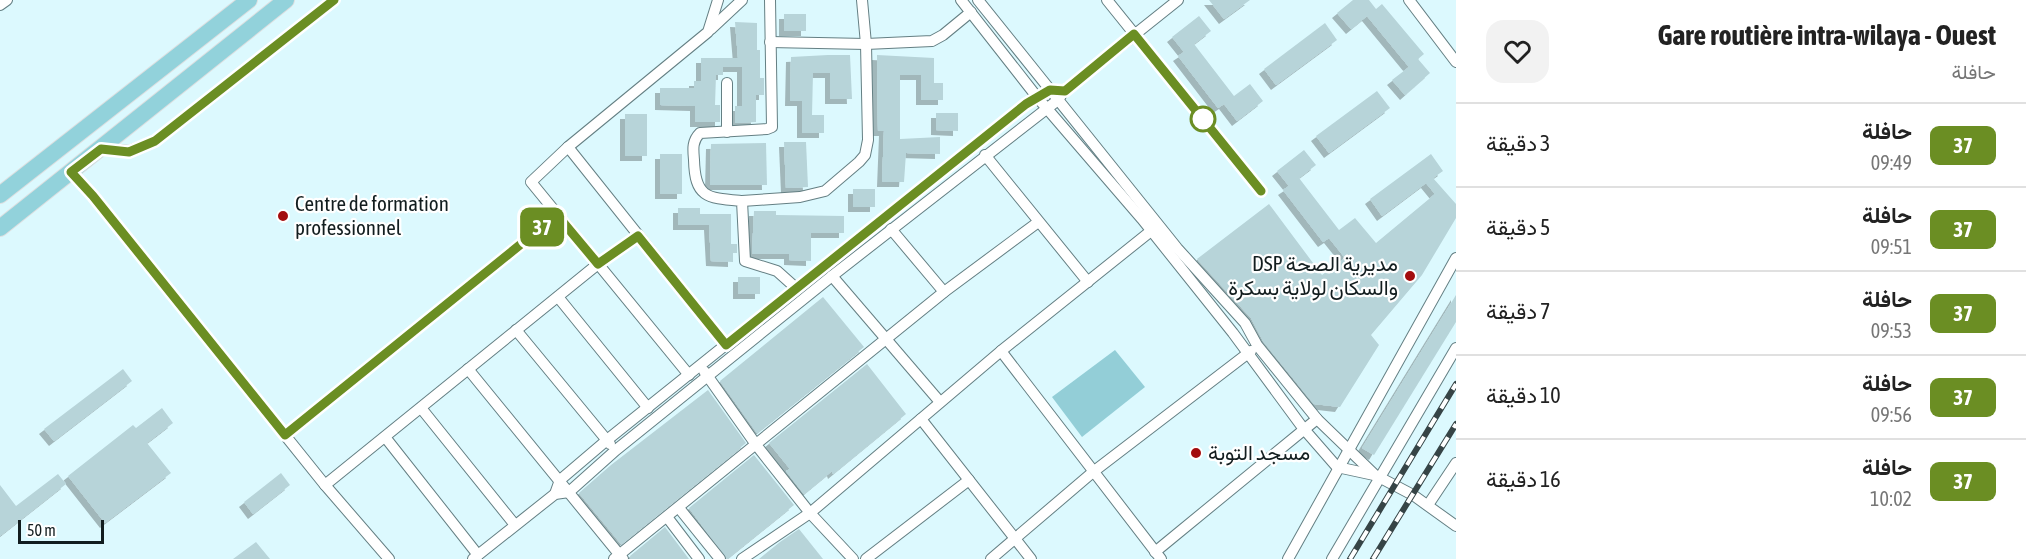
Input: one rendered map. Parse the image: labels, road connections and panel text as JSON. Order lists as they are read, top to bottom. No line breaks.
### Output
{"places":["Centre de formation professionnel","DSP مديرية الصحة والسكان لولاية بسكرة","مسجد التوبة"],"lines":["bus line 37"],"scale_bar":"50 m","page":{"heading":["Gare routière intra-wilaya - Ouest","حافلة"],"on_map":"37","list":[{"mark":"37","name":"حافلة","note":"09:49","value":"3 دقيقة"},{"mark":"37","name":"حافلة","note":"09:51","value":"5 دقيقة"},{"mark":"37","name":"حافلة","note":"09:53","value":"7 دقيقة"},{"mark":"37","name":"حافلة","note":"09:56","value":"10 دقيقة"},{"mark":"37","name":"حافلة","note":"10:02","value":"16 دقيقة"}],"scale":"50 m"}}
